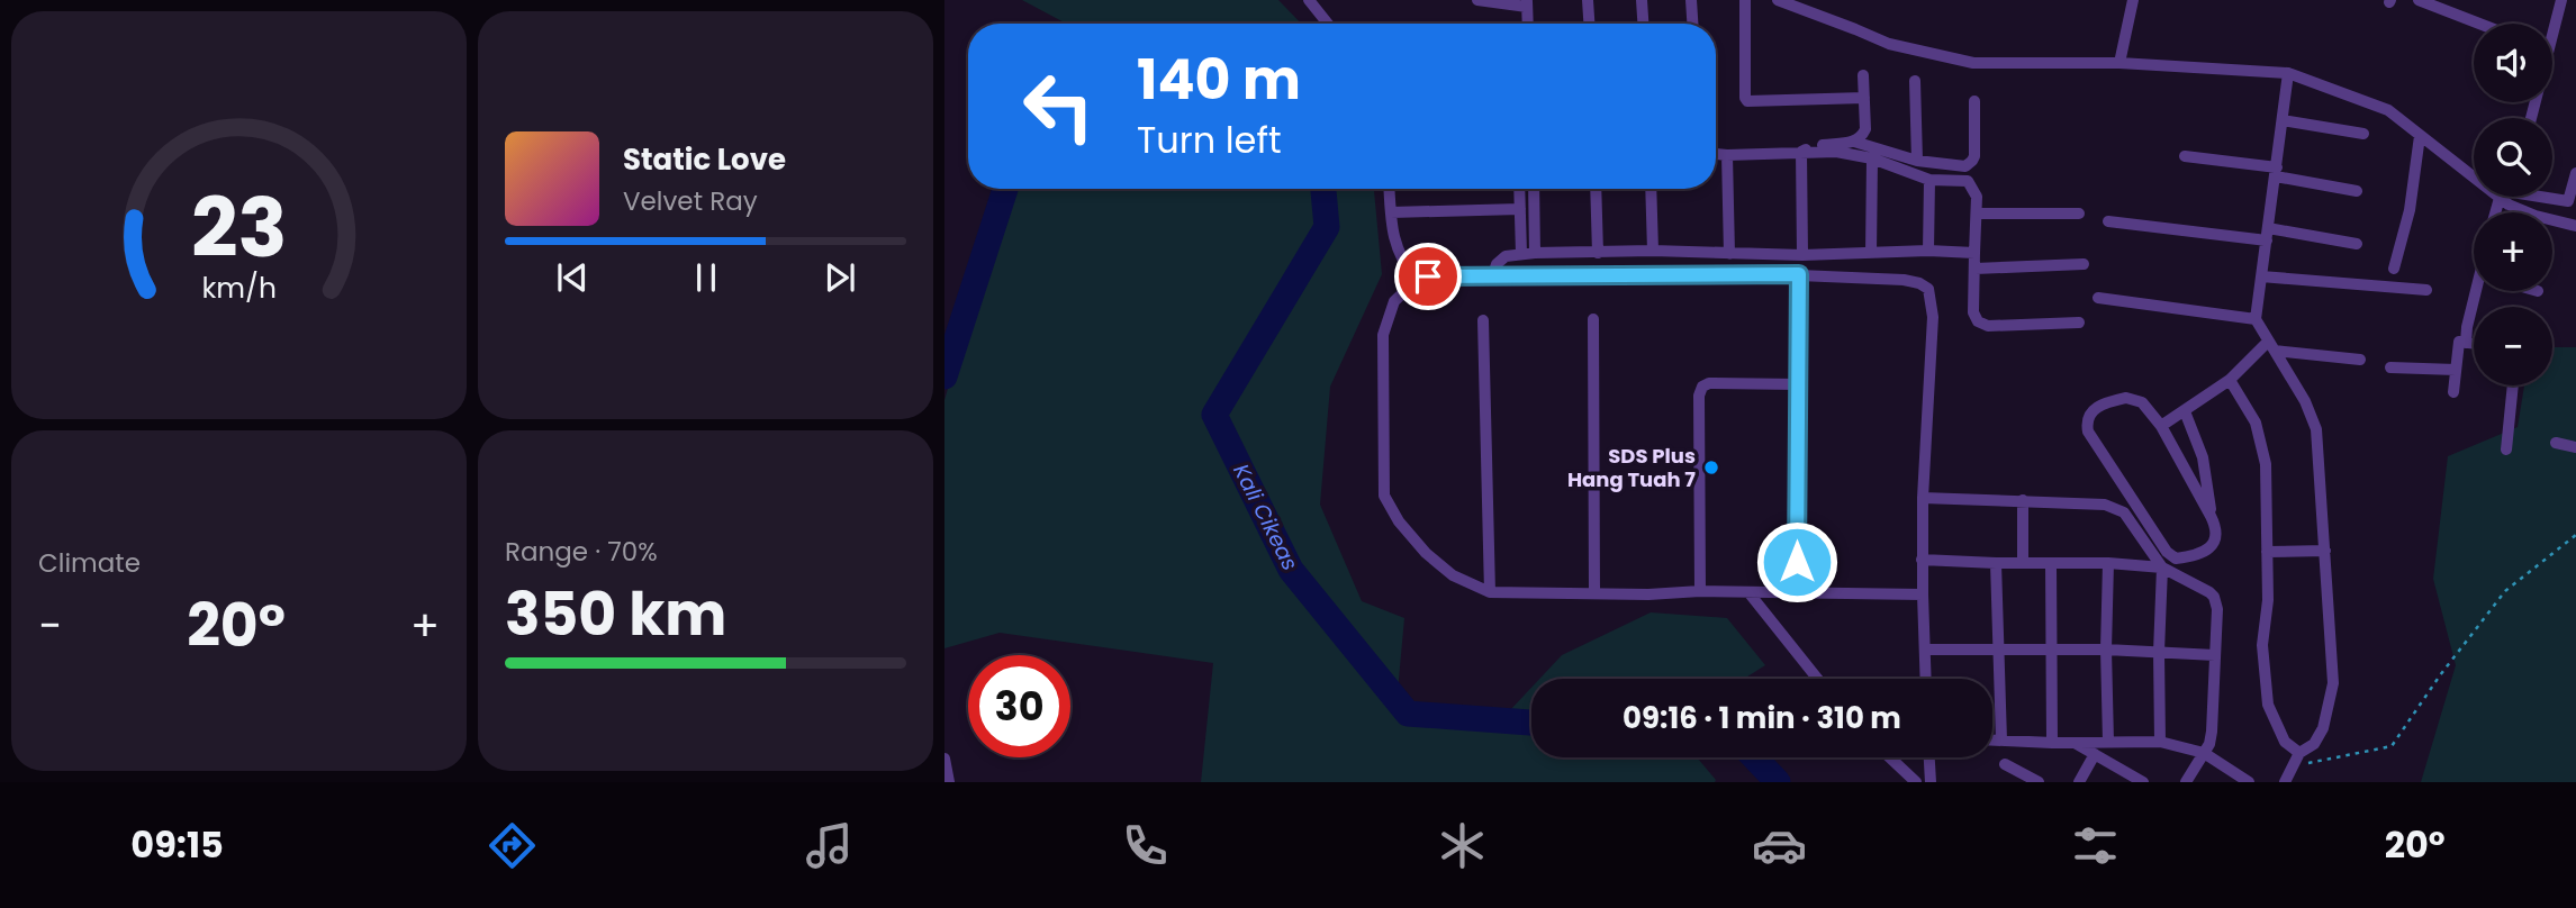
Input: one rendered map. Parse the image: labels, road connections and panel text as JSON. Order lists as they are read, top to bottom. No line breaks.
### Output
{"water":["Kali Cikeas"],"places":["SDS Plus Hang Tuah 7"],"page":{"map_buttons":["+","−"],"turn":["140 m","Turn left"],"song":["Static Love","Velvet Ray"],"tile":["Climate",["Range · 70%","350 km"]],"heat":["−","20°","+"],"limit":"30","trip":"09:16 · 1 min · 310 m","tabs":["09:15","20°"],"gauge":["23","km/h"]}}
